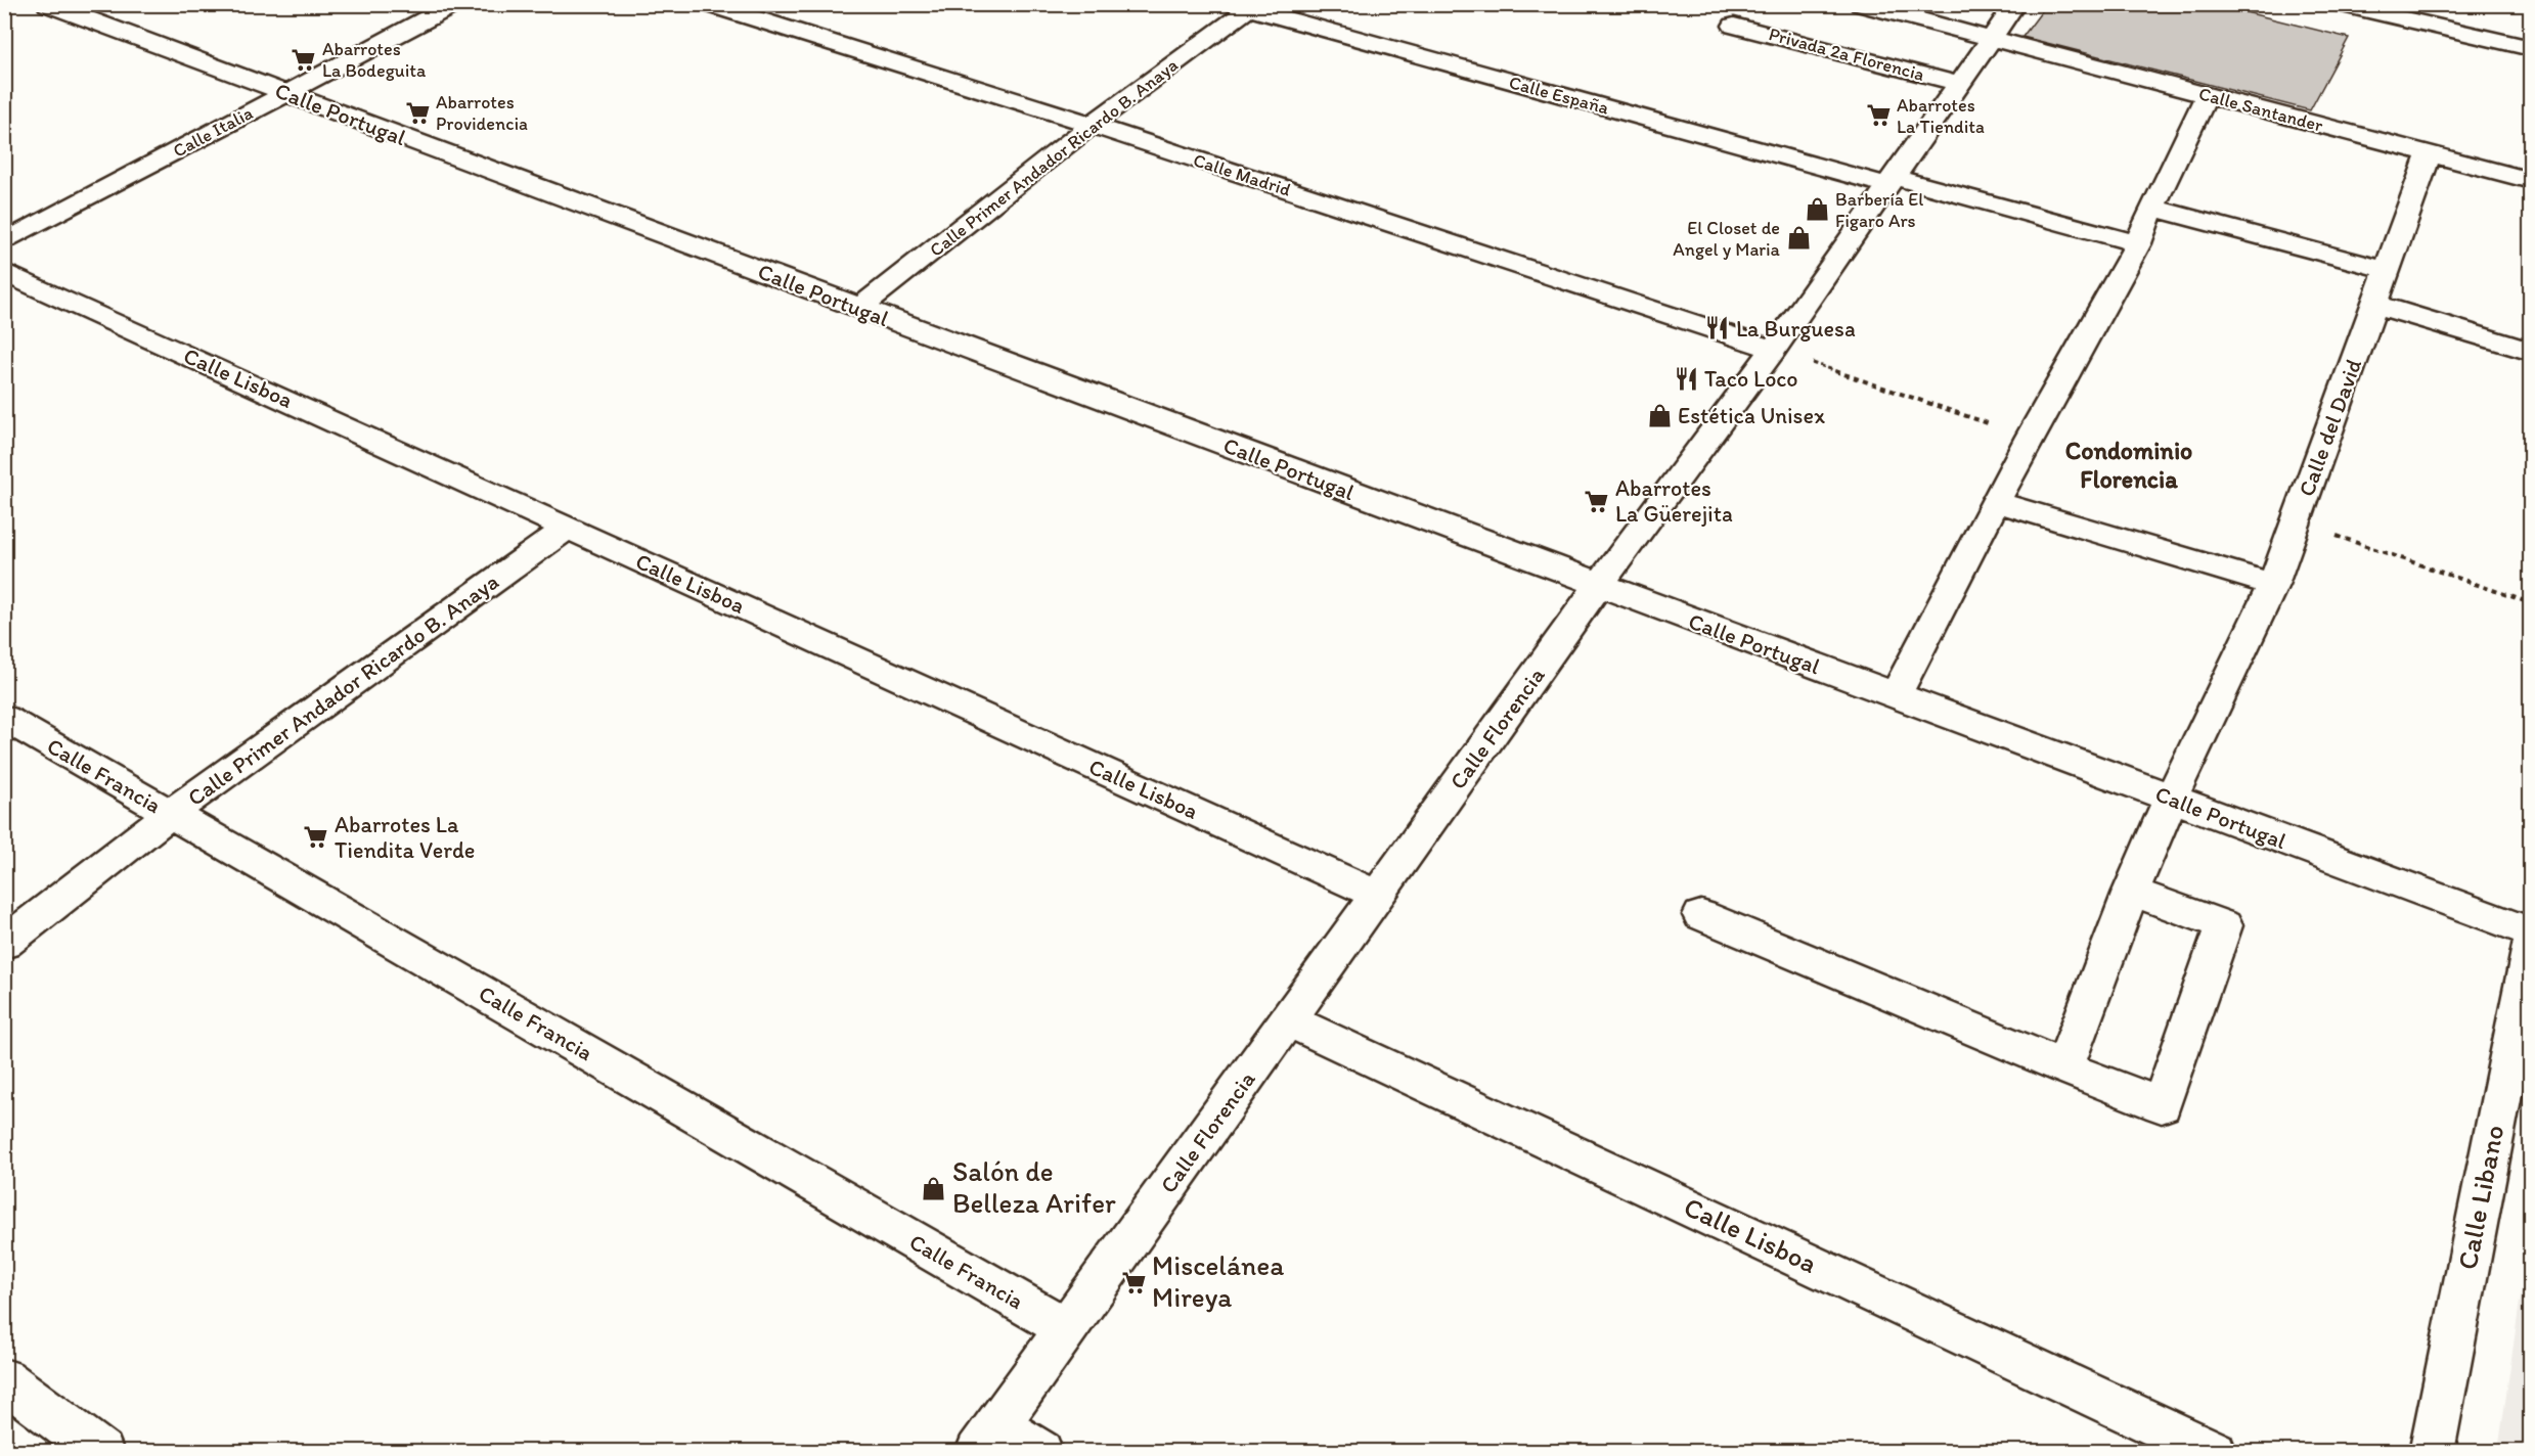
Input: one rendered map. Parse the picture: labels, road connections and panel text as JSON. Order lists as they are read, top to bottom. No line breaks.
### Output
{"streets":{"street":["Privada 2a Florencia","Calle España","Calle Santander","Calle Portugal","Calle Italia","Calle Primer Andador Ricardo B. Anaya","Calle Madrid","Calle Lisboa","Calle del David","Calle Florencia","Calle Francia","Calle Libano"]},"crossings":[["Privada 2a Florencia","Calle Florencia"],["Calle España","Calle Primer Andador Ricardo B. Anaya"],["Calle España","Calle Florencia"],["Calle Santander","Calle del David"],["Calle Santander","Calle Florencia"],["Calle Portugal","Calle Italia"],["Calle Portugal","Calle Primer Andador Ricardo B. Anaya"],["Calle Portugal","Calle del David"],["Calle Portugal","Calle Florencia"],["Calle Primer Andador Ricardo B. Anaya","Calle Madrid"],["Calle Primer Andador Ricardo B. Anaya","Calle Lisboa"],["Calle Primer Andador Ricardo B. Anaya","Calle Francia"],["Calle Madrid","Calle Florencia"],["Calle Lisboa","Calle Florencia"],["Calle Florencia","Calle Francia"]],"districts":["Condominio Florencia"],"places":{"supermarket":["Abarrotes La Bodeguita","Abarrotes Providencia","Abarrotes La Tiendita","Abarrotes La Güerejita","Abarrotes La Tiendita Verde","Miscelánea Mireya"],"shop":["Barbería El Figaro Ars","El Closet de Angel y Maria","Estética Unisex","Salón de Belleza Arifer"],"restaurant":["La Burguesa","Taco Loco"]}}
